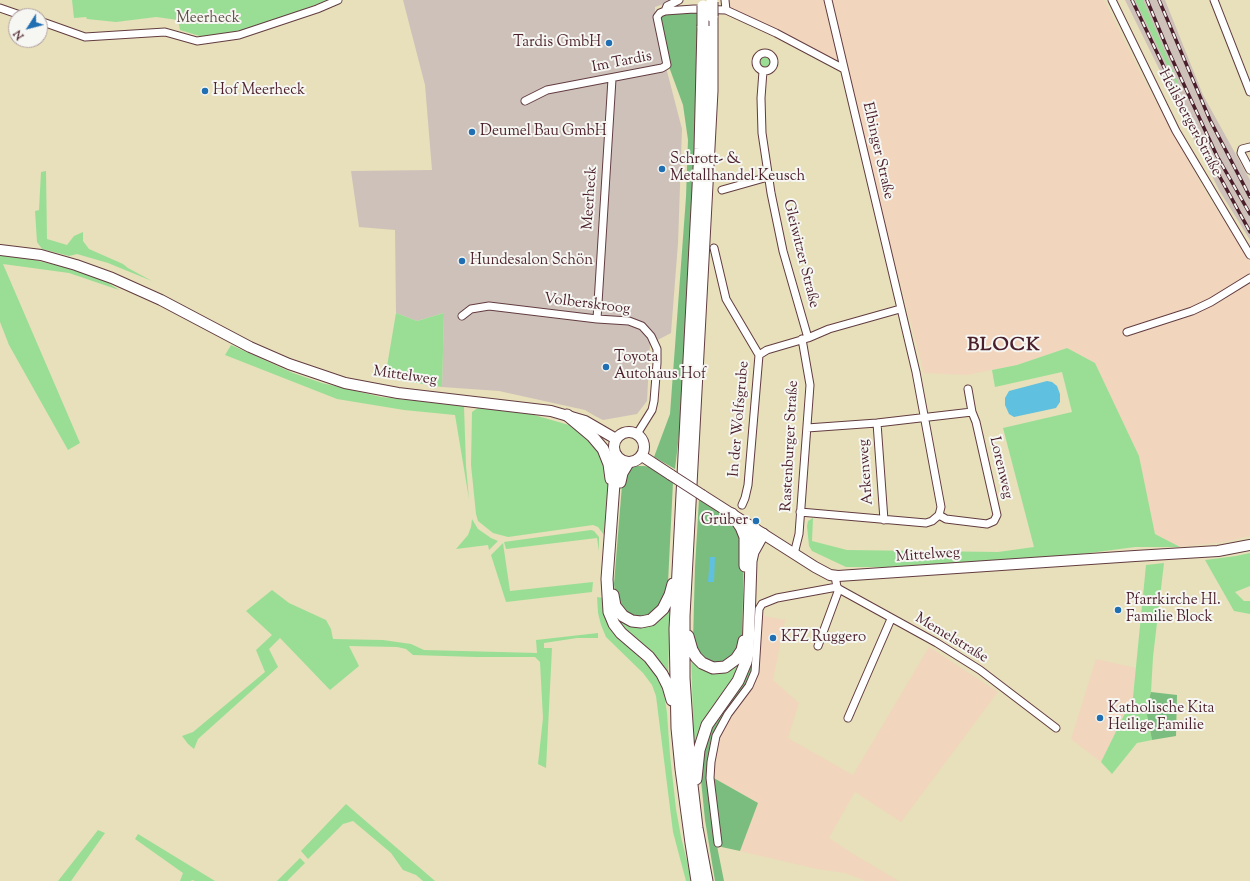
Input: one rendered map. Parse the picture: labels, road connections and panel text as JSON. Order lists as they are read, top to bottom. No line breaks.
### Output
{"streets":{"main road":["Mittelweg"],"street":["Im Tardis","Heilsberger Straße","Elbinger Straße","Meerheck","Gleiwitzer Straße","Volberskroog","In der Wolfsgrube","Rastenburger Straße","Lorenweg","Arkenweg","Memelstraße"]},"crossings":[["Im Tardis","Meerheck"],["Elbinger Straße","Lorenweg"],["Meerheck","Volberskroog"],["Gleiwitzer Straße","Rastenburger Straße"],["Volberskroog","Mittelweg"],["Mittelweg","Rastenburger Straße"]],"districts":["BLOCK"],"parks":["Meerheck"],"places":["Tardis GmbH","Hof Meerheck","Deumel Bau GmbH","Schrott- & Metallhandel Keusch","Hundesalon Schön","Toyota Autohaus Hof","Grüber","Pfarrkirche Hl. Familie Block","KFZ Ruggero","Katholische Kita Heilige Familie"],"north":"bottom left"}
